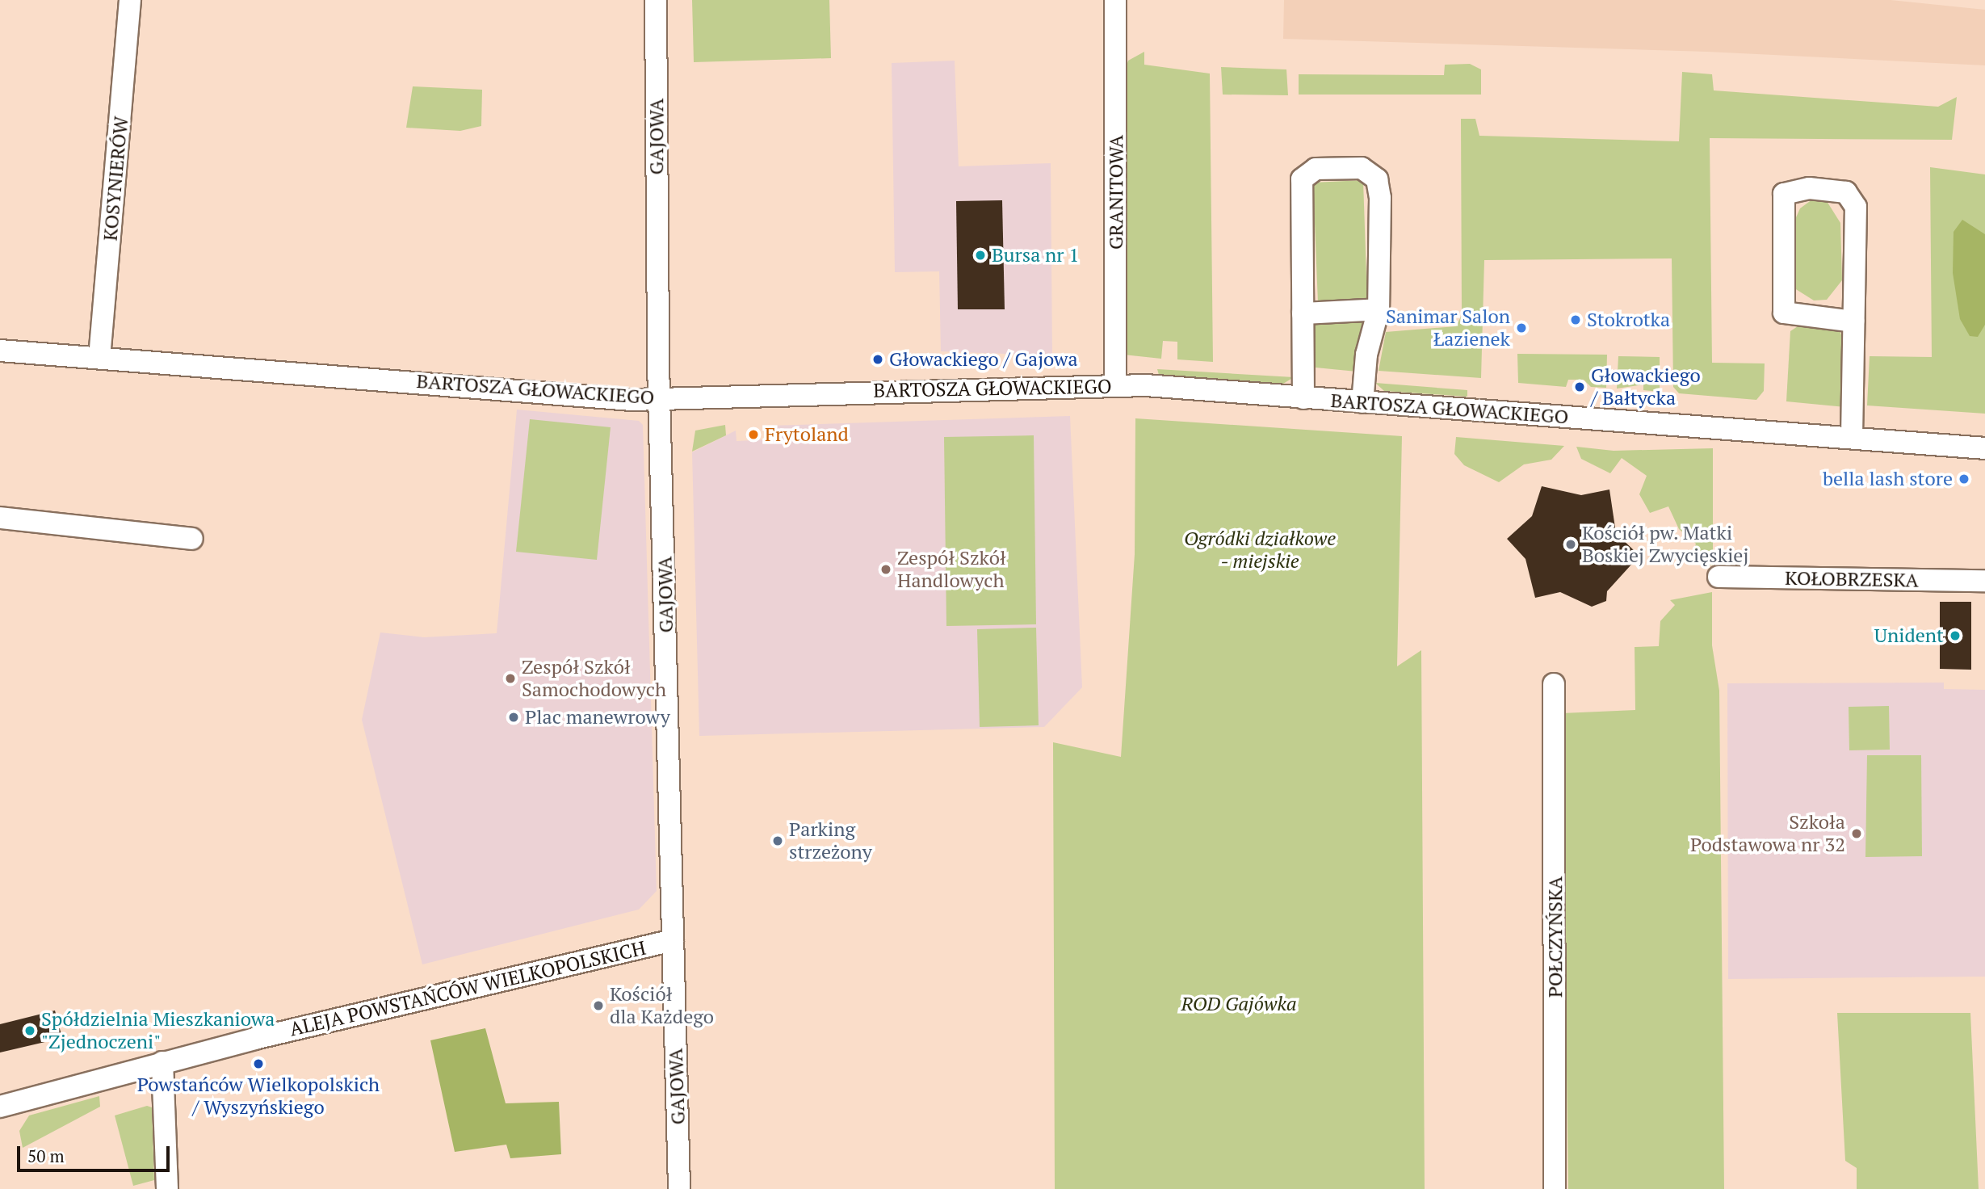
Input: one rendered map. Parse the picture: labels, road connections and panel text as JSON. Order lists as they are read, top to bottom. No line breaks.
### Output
{"streets":{"street":["GAJOWA","KOSYNIERÓW","GRANITOWA","BARTOSZA GŁOWACKIEGO","KOŁOBRZESKA","POŁCZYŃSKA","ALEJA POWSTAŃCÓW WIELKOPOLSKICH"]},"crossings":[["GAJOWA","BARTOSZA GŁOWACKIEGO"],["GAJOWA","ALEJA POWSTAŃCÓW WIELKOPOLSKICH"],["KOSYNIERÓW","BARTOSZA GŁOWACKIEGO"],["GRANITOWA","BARTOSZA GŁOWACKIEGO"]],"parks":["Ogródki działkowe - miejskie","ROD Gajówka"],"places":["Bursa nr 1","Stokrotka","Sanimar Salon Łazienek","Głowackiego / Gajowa","Głowackiego / Bałtycka","Frytoland","bella lash store","Kościół pw. Matki Boskiej Zwycięskiej","Zespół Szkół Handlowych","Unident","Zespół Szkół Samochodowych","Plac manewrowy","Szkoła Podstawowa nr 32","Parking strzeżony","Kościół dla Każdego","Spółdzielnia Mieszkaniowa \"Zjednoczeni\"","Powstańców Wielkopolskich / Wyszyńskiego"],"scale_bar":"50 m"}
